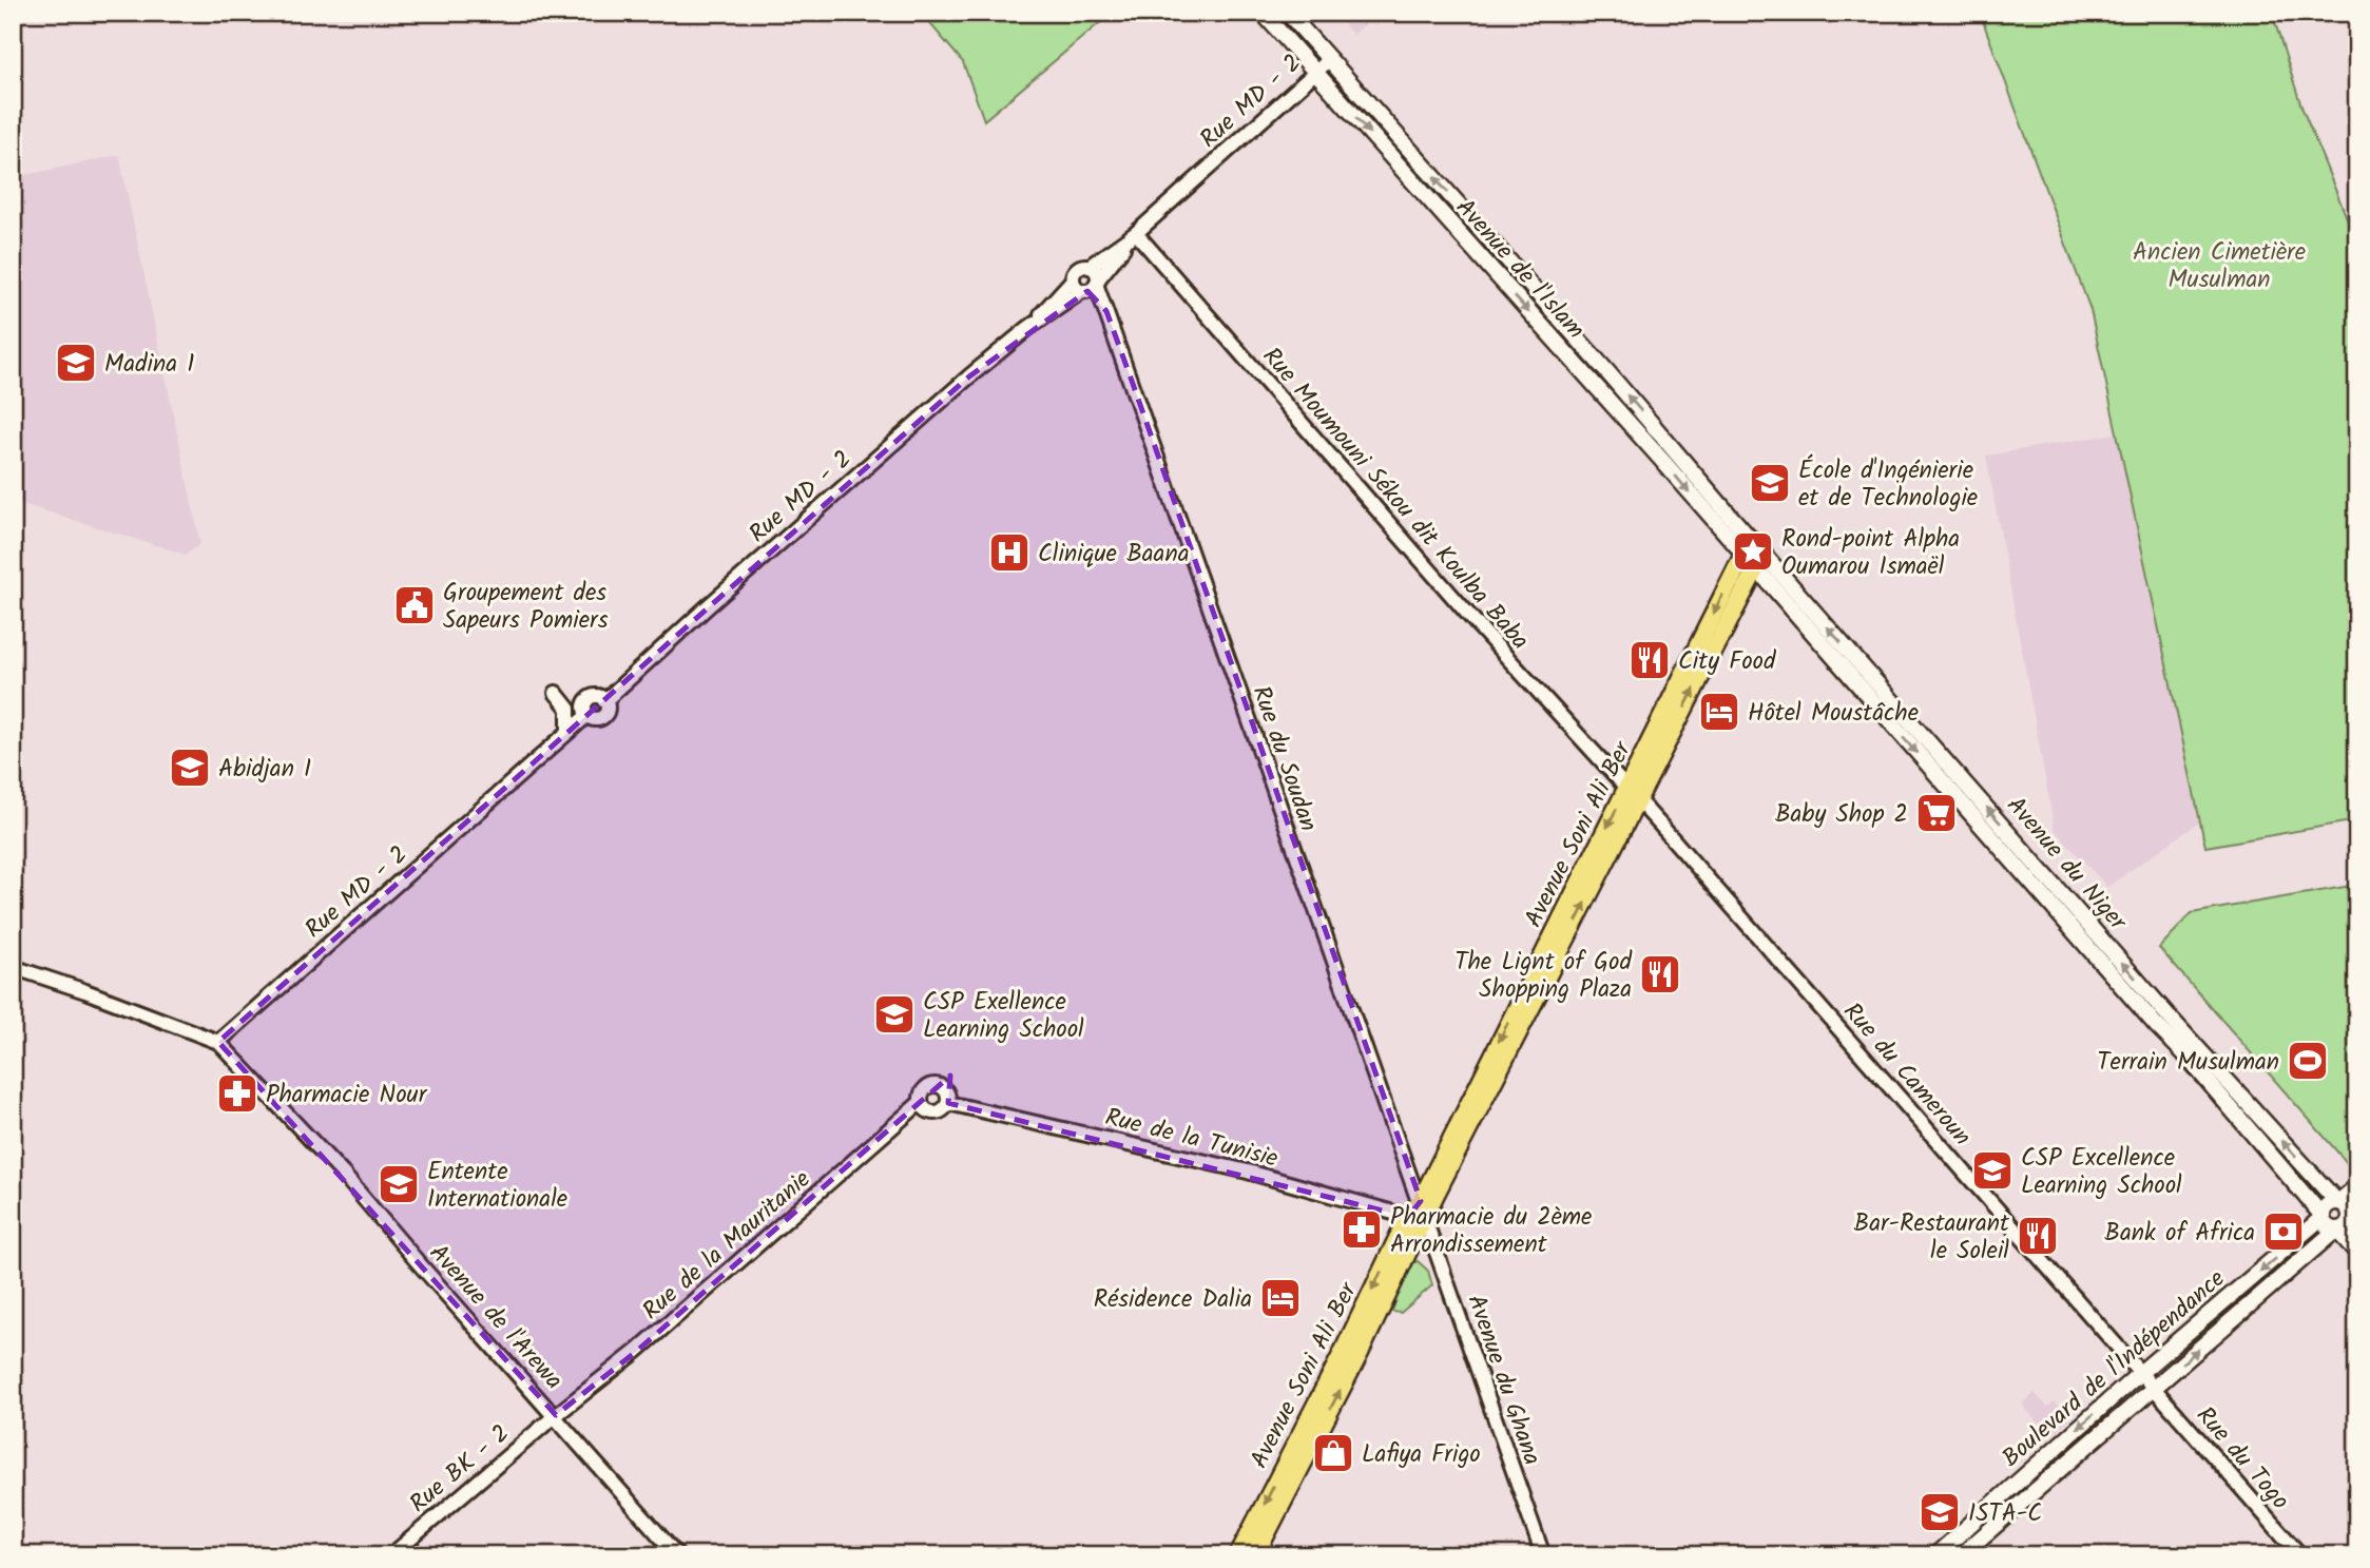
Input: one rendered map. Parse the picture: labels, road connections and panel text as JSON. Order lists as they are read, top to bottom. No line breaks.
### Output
{"streets":{"main road":["Avenue de l'Islam","Avenue Soni Ali Ber","Avenue du Niger","Boulevard de l'Indépendance"],"street":["Rue MD - 2","Rue Moumouni Sékou dit Koulba Baba","Rue du Soudan","Rue du Cameroun","Rue de la Tunisie","Rue de la Mauritanie","Avenue de l'Arewa","Avenue du Ghana","Rue du Togo","Rue BK - 2"]},"crossings":[["Rue MD - 2","Avenue de l'Islam"],["Rue MD - 2","Rue Moumouni Sékou dit Koulba Baba"],["Rue MD - 2","Rue du Soudan"],["Rue MD - 2","Avenue de l'Arewa"],["Avenue de l'Islam","Avenue Soni Ali Ber"],["Avenue de l'Islam","Avenue du Niger"],["Rue Moumouni Sékou dit Koulba Baba","Avenue Soni Ali Ber"],["Rue Moumouni Sékou dit Koulba Baba","Rue du Cameroun"],["Avenue Soni Ali Ber","Avenue du Niger"],["Avenue Soni Ali Ber","Rue du Cameroun"],["Avenue Soni Ali Ber","Rue de la Tunisie"],["Avenue Soni Ali Ber","Avenue du Ghana"],["Avenue du Niger","Boulevard de l'Indépendance"],["Rue du Cameroun","Boulevard de l'Indépendance"],["Rue du Cameroun","Rue du Togo"],["Rue de la Tunisie","Rue de la Mauritanie"],["Rue de la Tunisie","Avenue du Ghana"],["Rue de la Mauritanie","Avenue de l'Arewa"],["Rue de la Mauritanie","Rue BK - 2"],["Avenue de l'Arewa","Rue BK - 2"],["Boulevard de l'Indépendance","Rue du Togo"]],"parks":["Ancien Cimetière Musulman"],"places":{"school or university":["Madina 1","École d'Ingénierie et de Technologie","Abidjan I","CSP Exellence Learning School","CSP Excellence Learning School","Entente Internationale","ISTA-C"],"place":["Rond-point Alpha Oumarou Ismaël"],"hospital":["Clinique Baana"],"public building":["Groupement des Sapeurs Pomiers"],"restaurant":["City Food","The Lignt of God Shopping Plaza","Bar-Restaurant le Soleil"],"hotel":["Hôtel Moustâche","Résidence Dalia"],"supermarket":["Baby Shop 2"],"sports":["Terrain Musulman"],"pharmacy":["Pharmacie Nour","Pharmacie du 2ème Arrondissement"],"bank":["Bank of Africa"],"shop":["Lafiya Frigo"]}}
